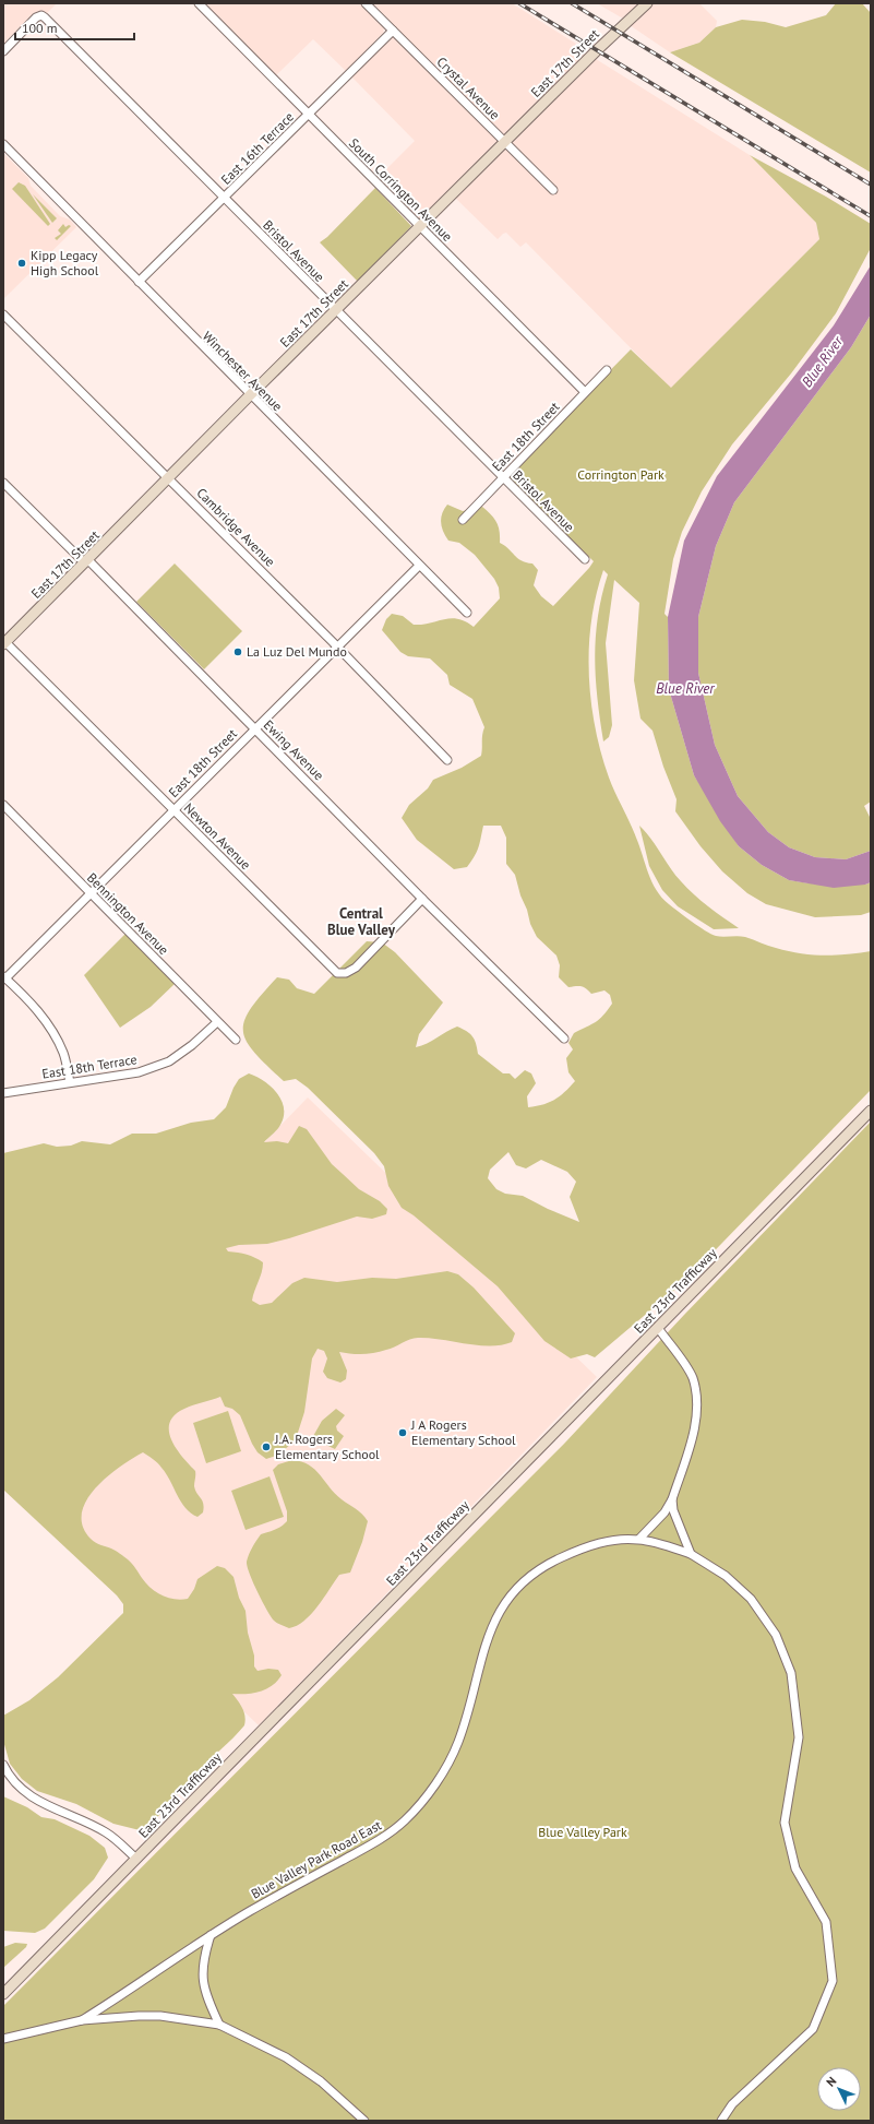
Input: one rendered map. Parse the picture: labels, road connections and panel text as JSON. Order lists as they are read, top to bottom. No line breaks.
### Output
{"streets":{"main road":["East 17th Street","East 23rd Trafficway"],"street":["Crystal Avenue","East 16th Terrace","South Corrington Avenue","Bristol Avenue","Winchester Avenue","East 18th Street","Cambridge Avenue","Ewing Avenue","Newton Avenue","Bennington Avenue","East 18th Terrace","Blue Valley Park Road East"]},"crossings":[["East 17th Street","Crystal Avenue"],["East 17th Street","South Corrington Avenue"],["East 17th Street","Bristol Avenue"],["East 17th Street","Winchester Avenue"],["East 17th Street","Cambridge Avenue"],["East 17th Street","Ewing Avenue"],["East 17th Street","Newton Avenue"],["Crystal Avenue","East 16th Terrace"],["East 16th Terrace","South Corrington Avenue"],["East 16th Terrace","Bristol Avenue"],["East 16th Terrace","Winchester Avenue"],["South Corrington Avenue","East 18th Street"],["Bristol Avenue","East 18th Street"],["Winchester Avenue","East 18th Street"],["East 18th Street","Cambridge Avenue"],["East 18th Street","Ewing Avenue"],["East 18th Street","Newton Avenue"],["East 18th Street","Bennington Avenue"],["Ewing Avenue","Newton Avenue"],["Bennington Avenue","East 18th Terrace"]],"districts":["Central Blue Valley"],"water":["Blue River"],"parks":["Corrington Park","Blue Valley Park"],"places":["Kipp Legacy High School","La Luz Del Mundo","J A Rogers Elementary School","J.A. Rogers Elementary School"],"scale_bar":"100 m","north":"top left"}
